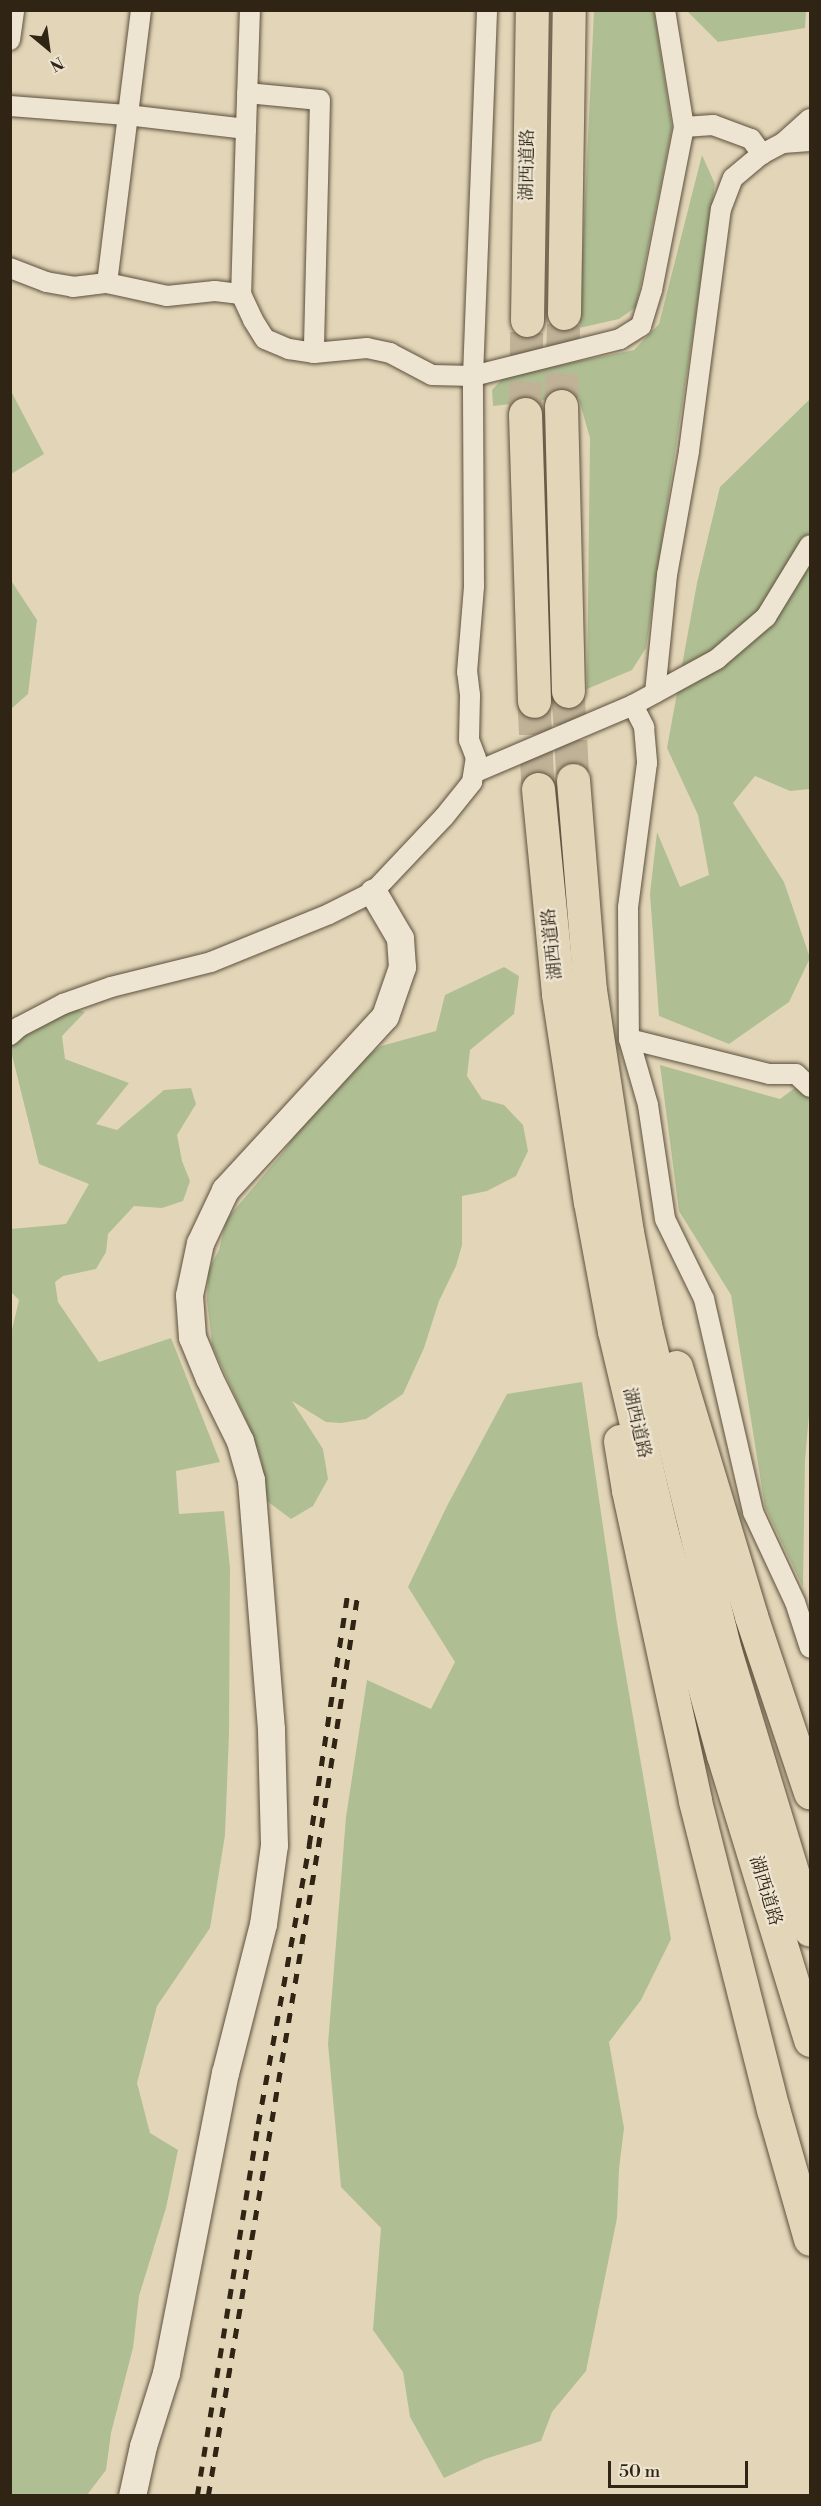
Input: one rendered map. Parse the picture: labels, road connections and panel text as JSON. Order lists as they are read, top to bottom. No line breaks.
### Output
{"streets":{"highway":["湖西道路"]},"scale_bar":"50 m","north":"bottom right"}
